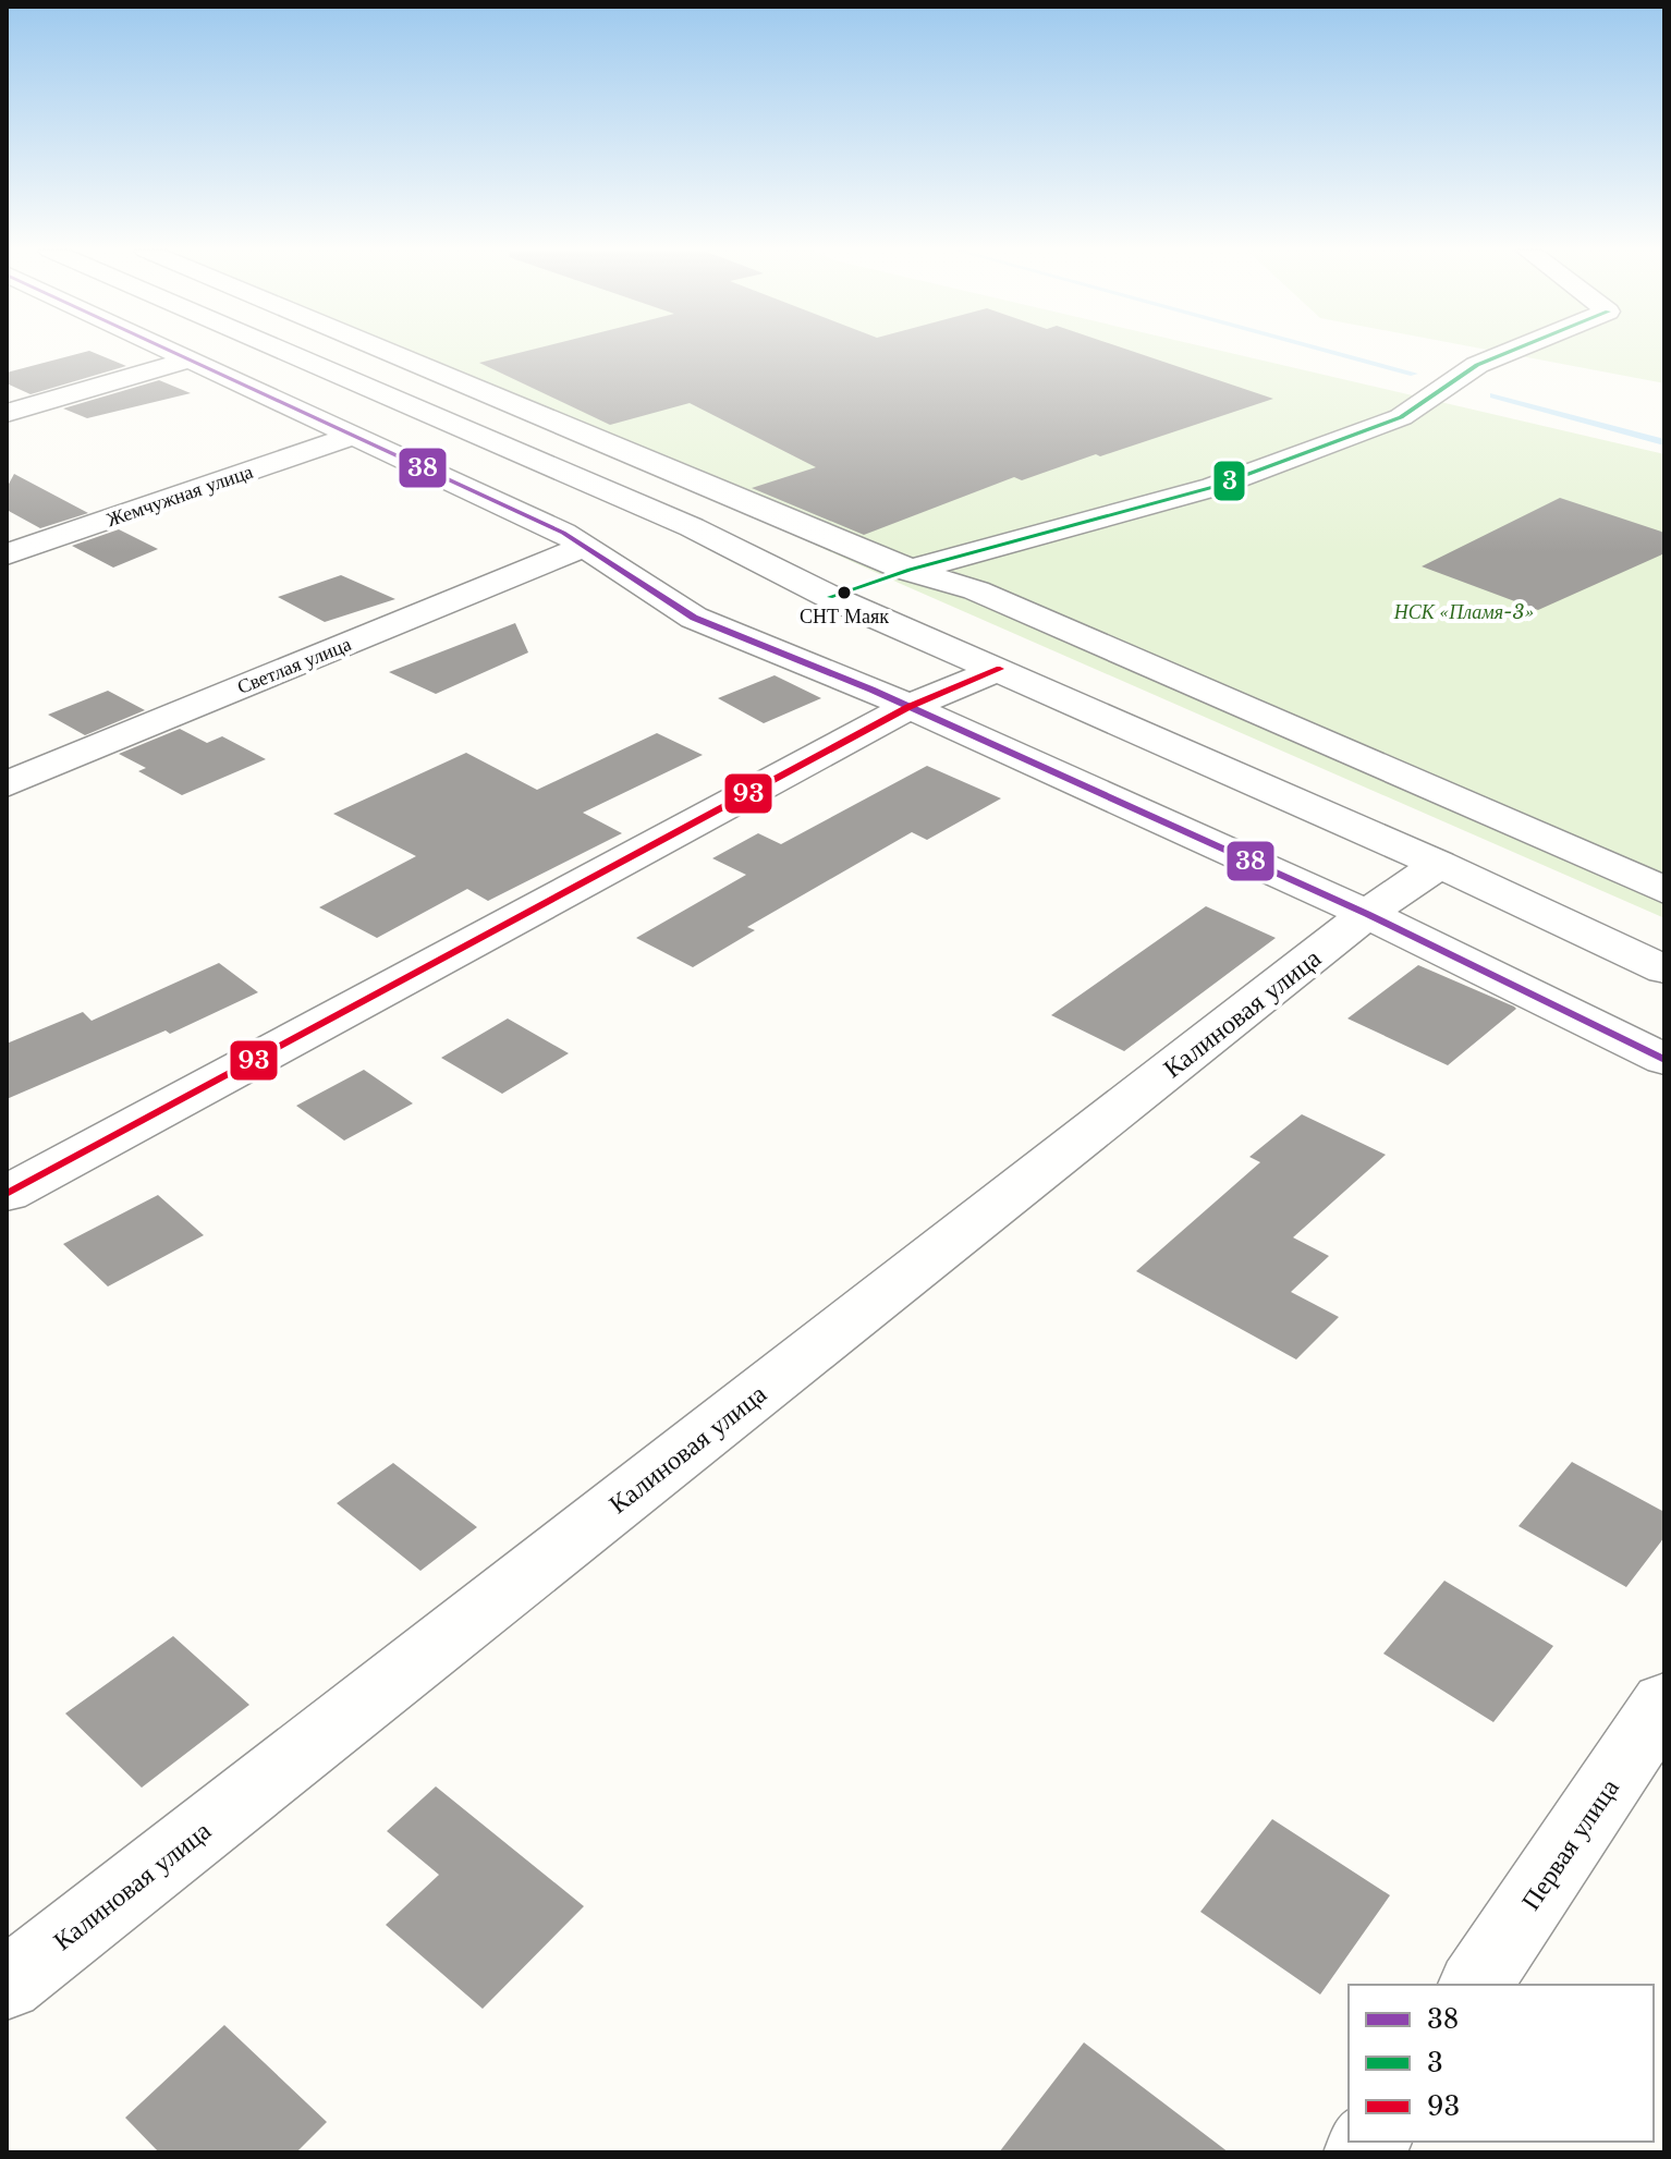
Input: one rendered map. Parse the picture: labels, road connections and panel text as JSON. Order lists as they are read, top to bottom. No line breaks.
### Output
{"streets":{"street":["Жемчужная улица","Светлая улица","Калиновая улица","Первая улица"]},"parks":["НСК «Пламя-3»"],"places":["СНТ Маяк"],"lines":["transit line 38","transit line 3","transit line 93"],"legend":["38","3","93"]}
